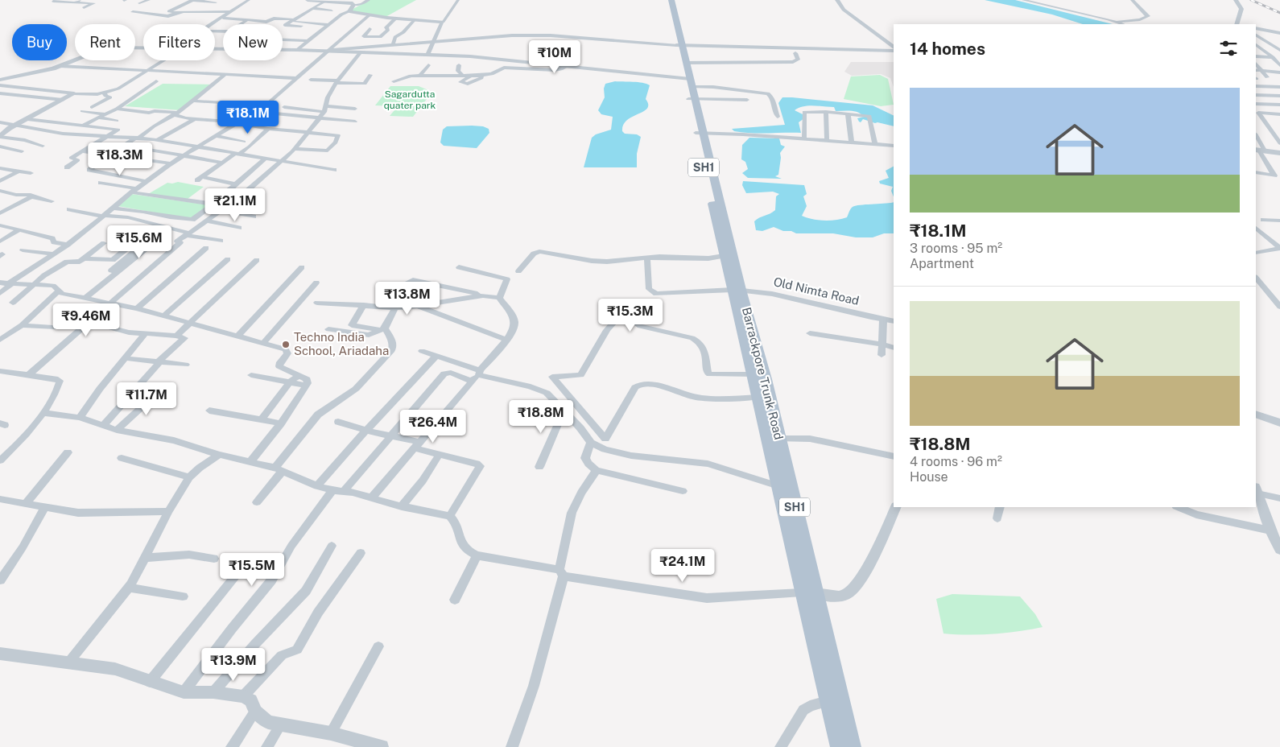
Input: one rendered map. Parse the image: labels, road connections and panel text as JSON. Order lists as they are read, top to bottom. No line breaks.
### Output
{"streets":{"main road":["SH1","Barrackpore Trunk Road"],"street":["Old Nimta Road"]},"crossings":[["Old Nimta Road","Barrackpore Trunk Road"]],"parks":["Sagardutta quater park"],"places":["Techno India School, Ariadaha"],"page":{"chip":["Buy","Rent","Filters","New"],"heading":"14 homes","price":["₹10M","₹18.1M","₹18.3M","₹21.1M","₹15.6M","₹13.8M","₹15.3M","₹9.46M","₹11.7M","₹18.8M","₹26.4M","₹24.1M","₹15.5M","₹13.9M"],"list":[{"name":"₹18.1M","note":"3 rooms · 95 m² · Apartment"},{"name":"₹18.8M","note":"4 rooms · 96 m² · House"}]}}
